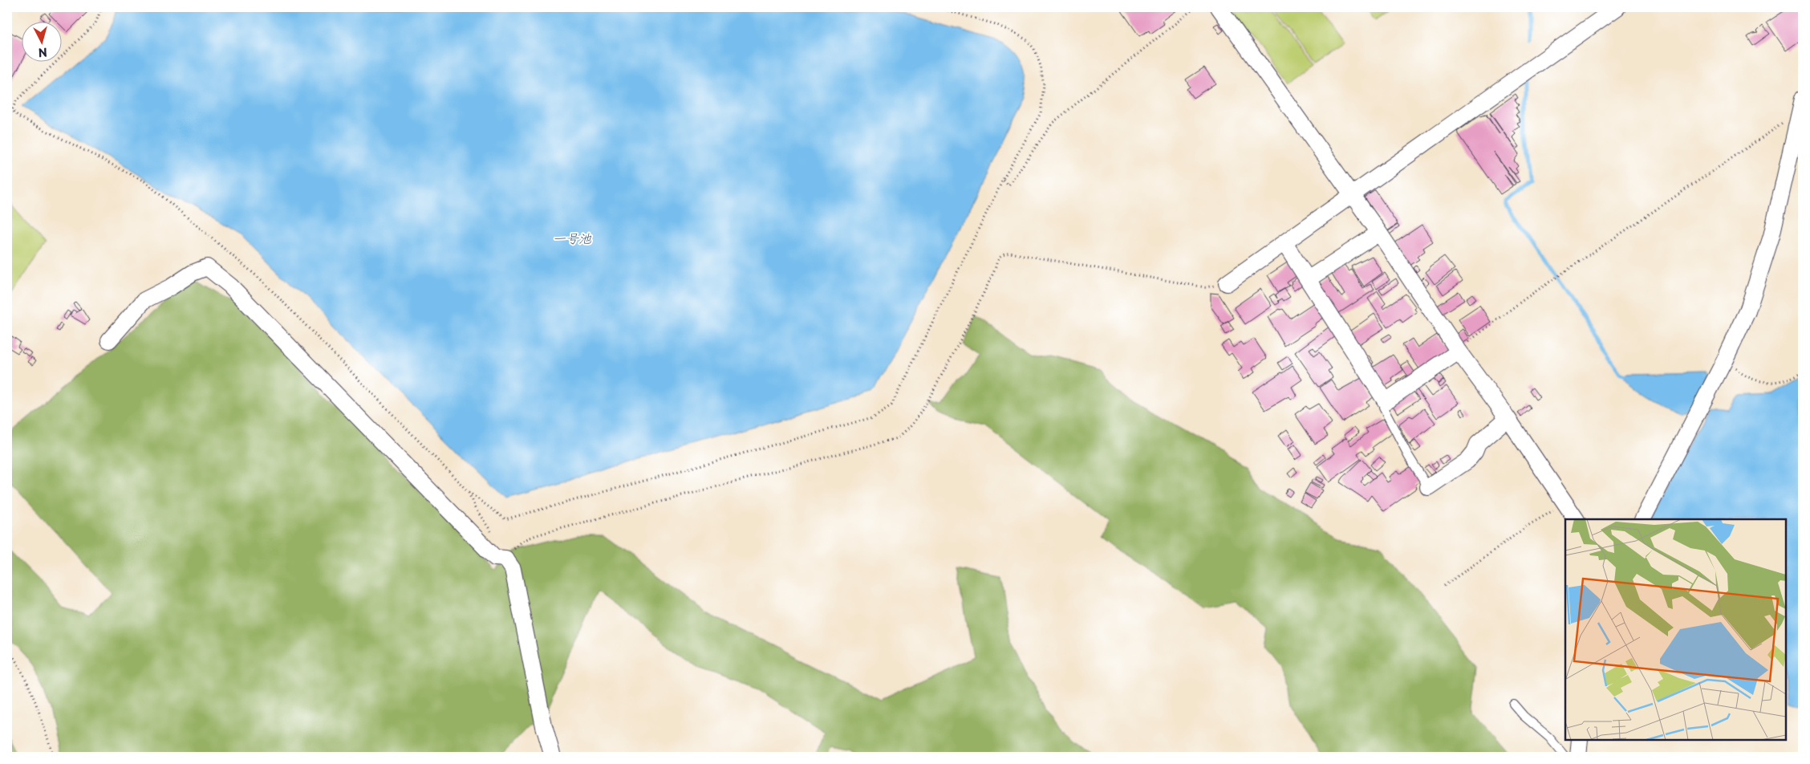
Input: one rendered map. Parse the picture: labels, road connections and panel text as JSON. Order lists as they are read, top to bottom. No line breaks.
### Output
{"water":["一号池"],"north":"bottom"}
